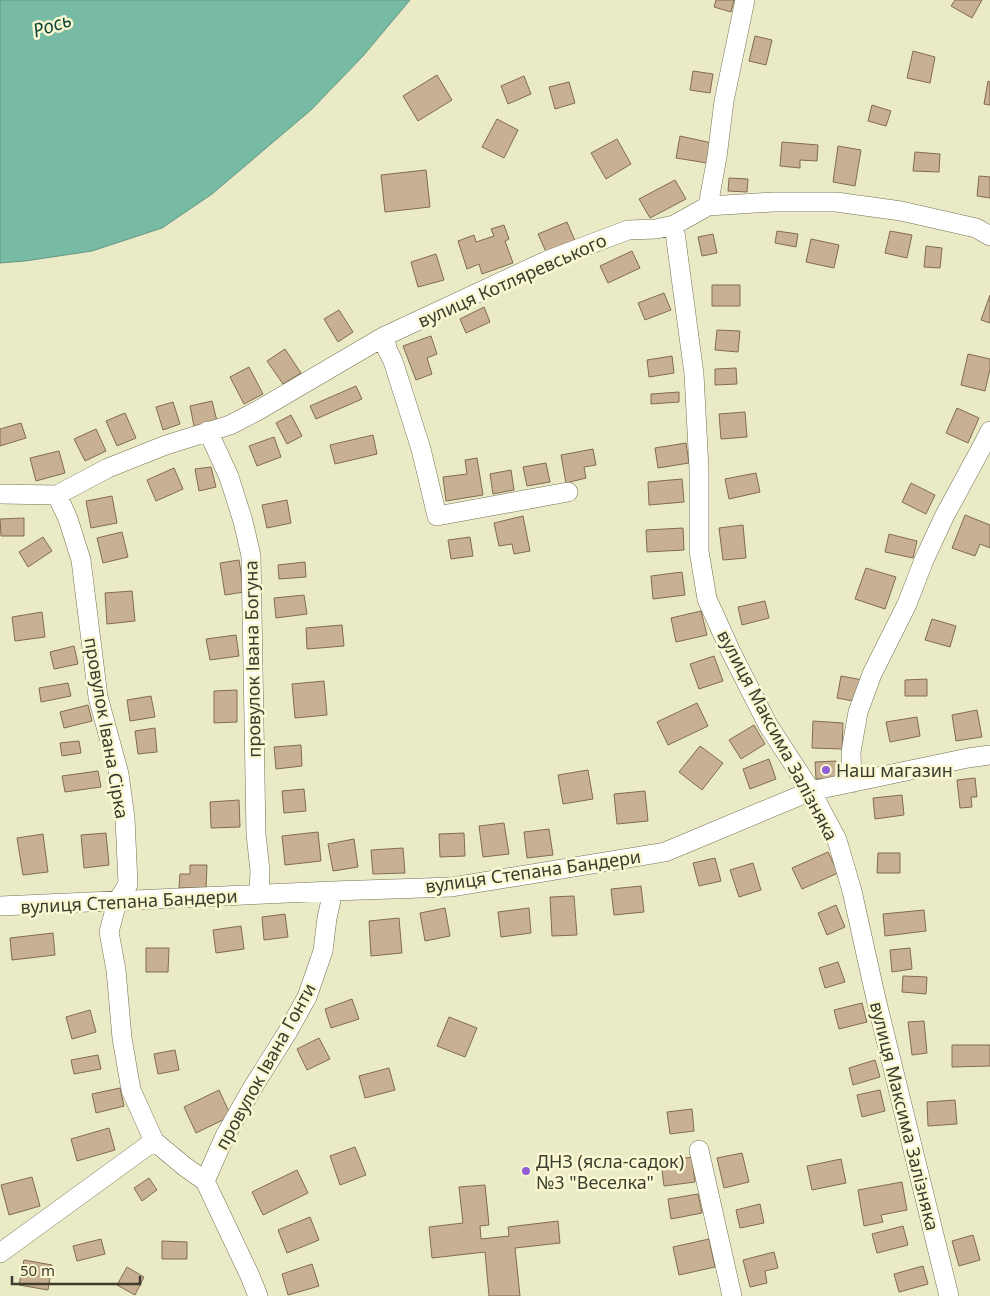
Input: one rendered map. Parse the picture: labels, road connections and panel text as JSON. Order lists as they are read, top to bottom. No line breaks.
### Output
{"streets":{"street":["вулиця Котляревського","провулок Івана Богуна","провулок Івана Сірка","вулиця Максима Залізняка","вулиця Степана Бандери","провулок Івана Гонти"]},"crossings":[["вулиця Котляревського","провулок Івана Богуна"],["вулиця Котляревського","провулок Івана Сірка"],["вулиця Котляревського","вулиця Максима Залізняка"],["провулок Івана Богуна","вулиця Степана Бандери"],["провулок Івана Сірка","вулиця Степана Бандери"],["вулиця Максима Залізняка","вулиця Степана Бандери"],["вулиця Степана Бандери","провулок Івана Гонти"]],"water":["Рось"],"places":["Наш магазин","ДНЗ (ясла-садок) №3 \"Веселка\""],"scale_bar":"50 m"}
